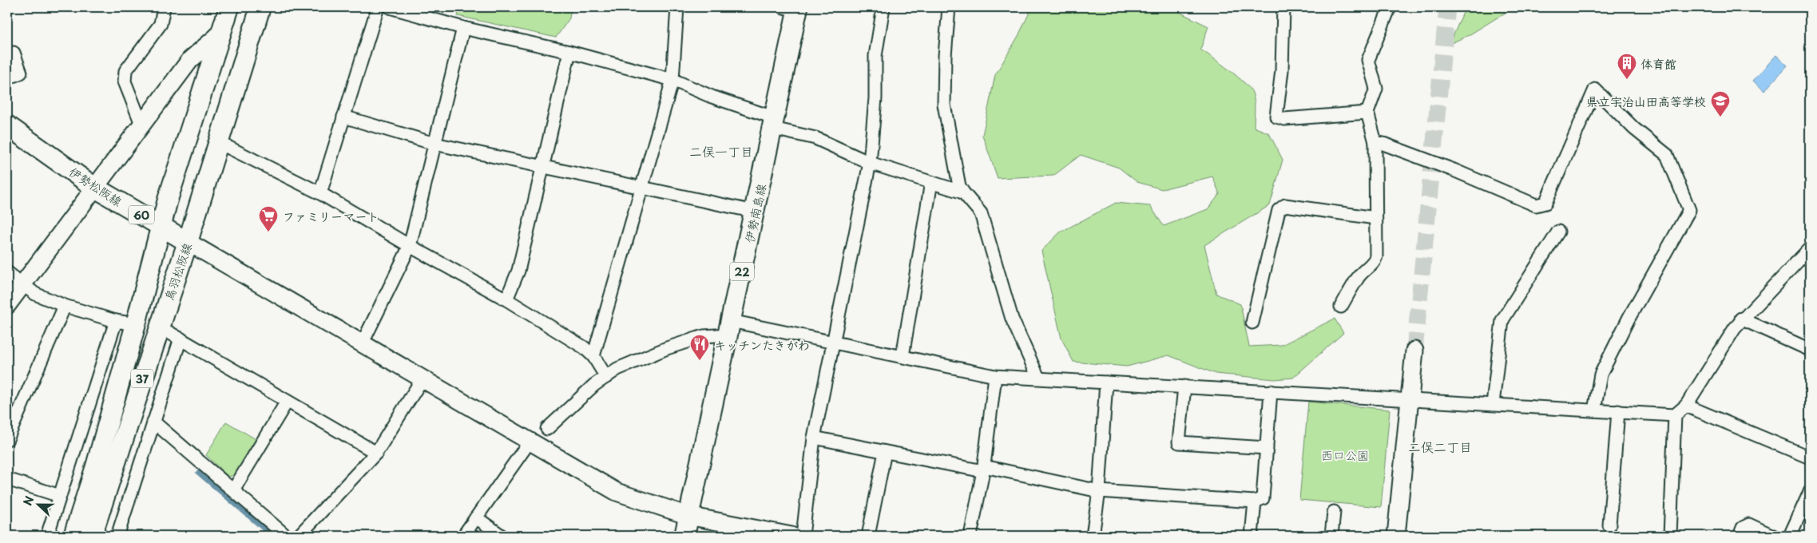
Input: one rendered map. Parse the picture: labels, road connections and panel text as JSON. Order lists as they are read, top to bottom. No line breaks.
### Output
{"streets":{"main road":["伊勢松阪線","伊勢南島線","60","鳥羽松阪線","22","37"]},"crossings":[["伊勢松阪線","鳥羽松阪線"]],"districts":["二俣一丁目","二俣二丁目"],"parks":["西口公園"],"places":{"building":["体育館"],"school or university":["県立宇治山田高等学校"],"supermarket":["ファミリーマート"],"restaurant":["キッチンたきがわ"]},"north":"left"}
